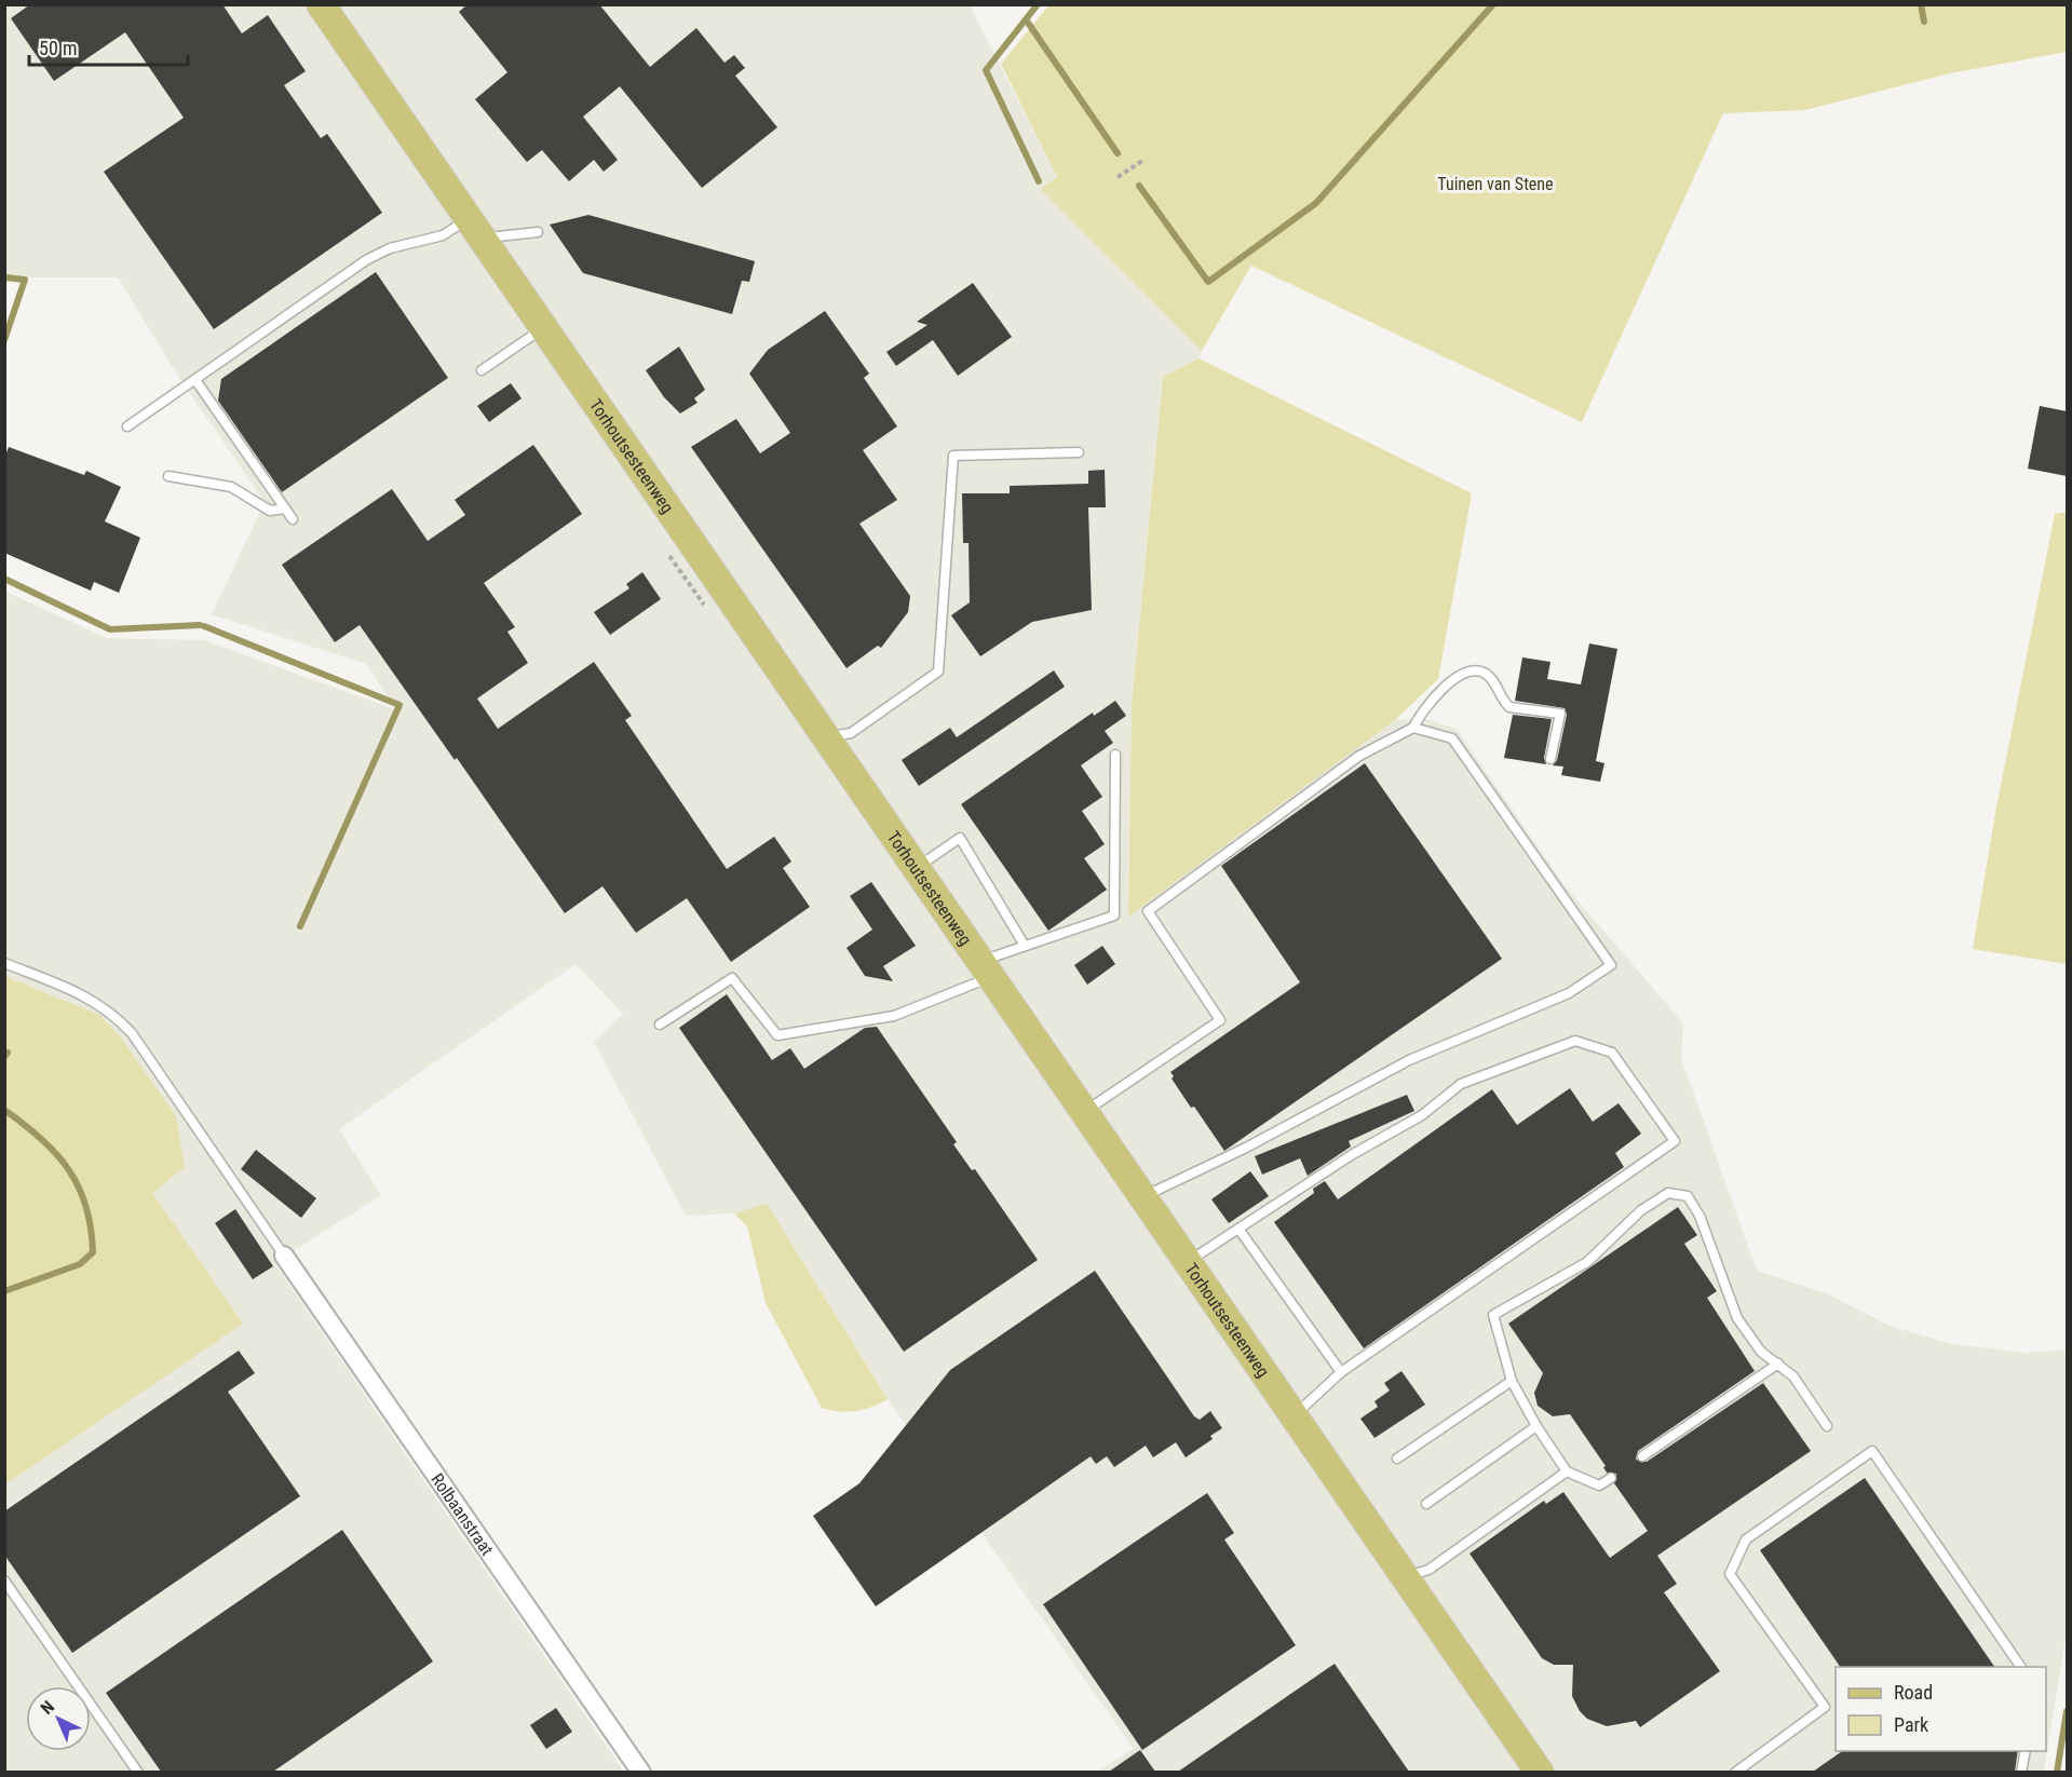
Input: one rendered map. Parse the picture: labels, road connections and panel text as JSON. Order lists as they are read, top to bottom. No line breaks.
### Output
{"streets":{"main road":["Torhoutsesteenweg"],"street":["Rolbaanstraat"]},"parks":["Tuinen van Stene"],"legend":["Road","Park"],"scale_bar":"50 m","north":"top left"}
